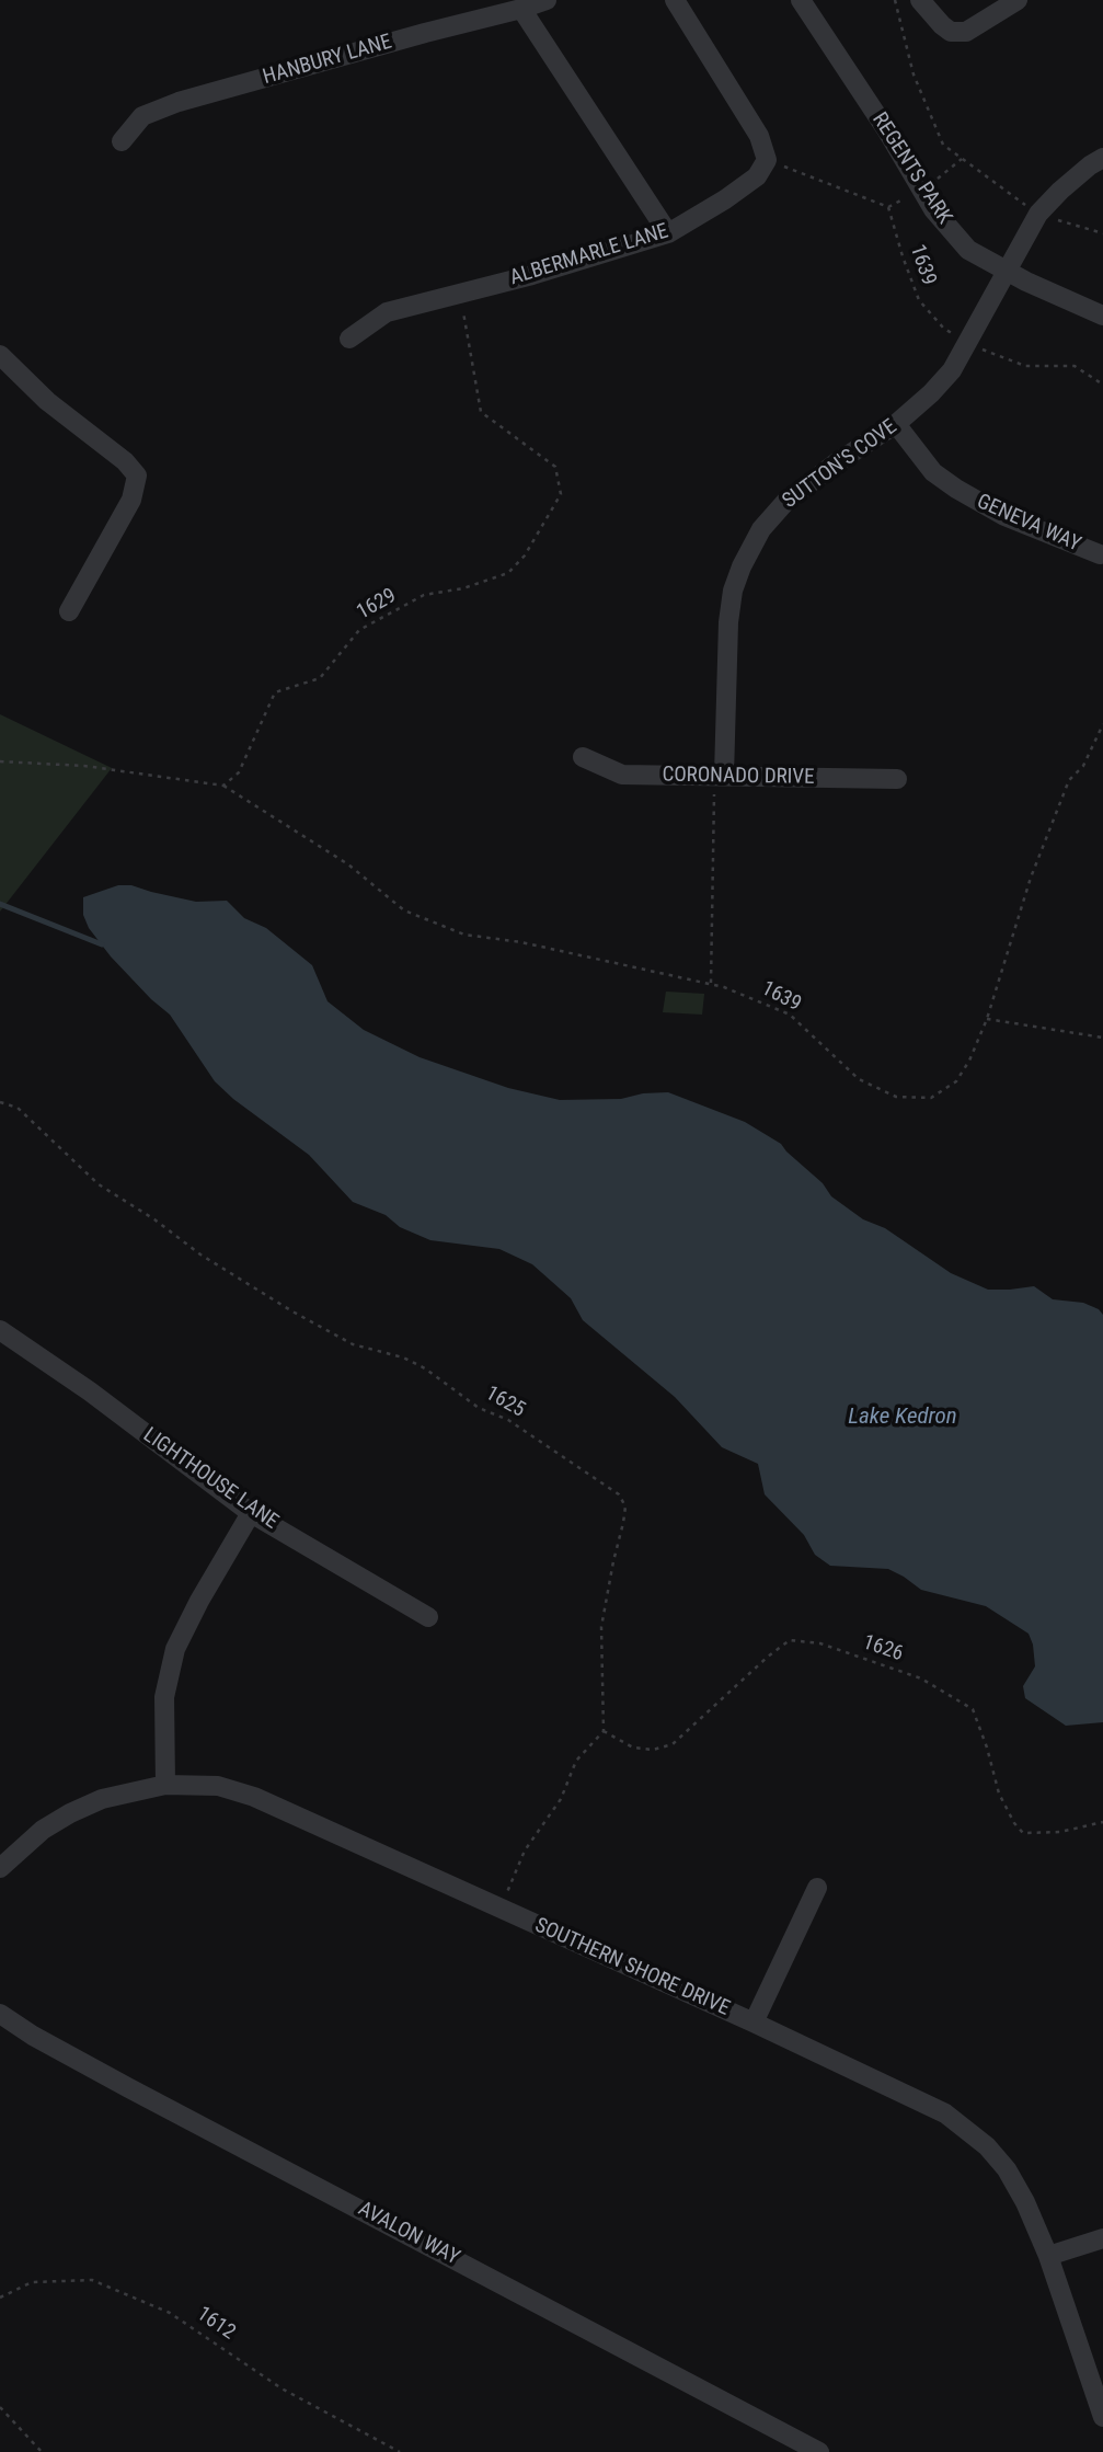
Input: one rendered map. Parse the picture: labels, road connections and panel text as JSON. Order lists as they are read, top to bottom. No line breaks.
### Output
{"streets":{"street":["HANBURY LANE","REGENTS PARK","ALBERMARLE LANE","SUTTON'S COVE","GENEVA WAY","CORONADO DRIVE","LIGHTHOUSE LANE","SOUTHERN SHORE DRIVE","AVALON WAY"],"path":["1639","1629","1625","1626","1612"]},"crossings":[["REGENTS PARK","SUTTON'S COVE"],["ALBERMARLE LANE","1639"],["ALBERMARLE LANE","1629"],["1639","SUTTON'S COVE"],["1639","1629"],["SUTTON'S COVE","GENEVA WAY"],["SUTTON'S COVE","CORONADO DRIVE"],["1625","1626"]],"water":["Lake Kedron"]}
